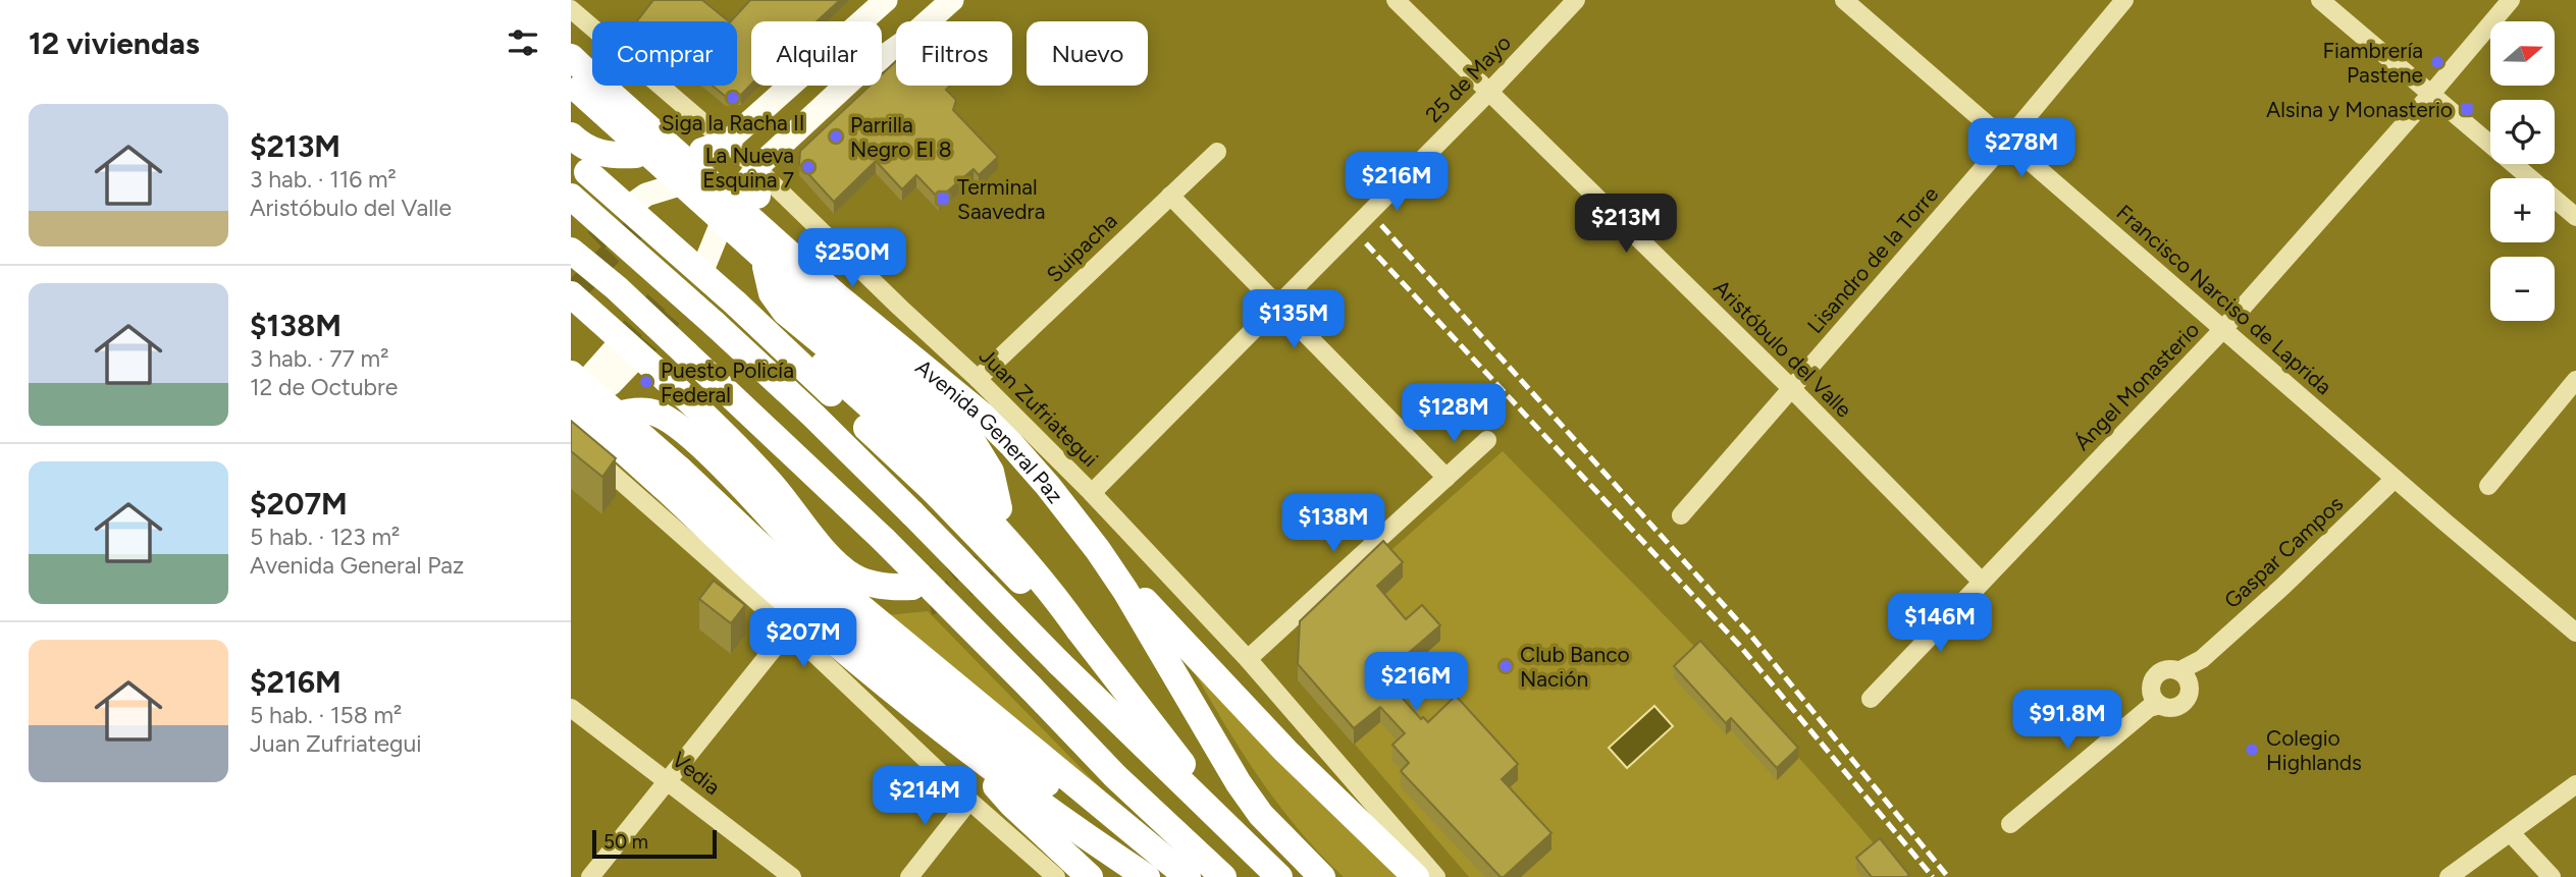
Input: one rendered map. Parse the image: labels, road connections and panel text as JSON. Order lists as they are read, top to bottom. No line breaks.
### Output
{"streets":{"highway":["Avenida General Paz"],"street":["25 de Mayo","Suipacha","Lisandro de la Torre","Francisco Narciso de Laprida","Aristóbulo del Valle","Ángel Monasterio","Juan Zufriategui","Gaspar Campos","Vedia"]},"crossings":[["25 de Mayo","Aristóbulo del Valle"],["25 de Mayo","Juan Zufriategui"],["Suipacha","Juan Zufriategui"],["Lisandro de la Torre","Francisco Narciso de Laprida"],["Lisandro de la Torre","Aristóbulo del Valle"],["Francisco Narciso de Laprida","Ángel Monasterio"],["Francisco Narciso de Laprida","Gaspar Campos"],["Aristóbulo del Valle","Ángel Monasterio"]],"places":{"other":["Fiambrería Pastene","Siga la Racha II","Parrilla Negro El 8","La Nueva Esquina 7","Puesto Policía Federal","Club Banco Nación","Colegio Highlands"],"transit":["Alsina y Monasterio","Terminal Saavedra"]},"scale_bar":"50 m","north":"right","page":{"heading":"12 viviendas","map_buttons":["+","−"],"chip":["Comprar","Alquilar","Filtros","Nuevo"],"list":[{"name":"$213M","note":"3 hab. · 116 m² · Aristóbulo del Valle"},{"name":"$138M","note":"3 hab. · 77 m² · 12 de Octubre"},{"name":"$207M","note":"5 hab. · 123 m² · Avenida General Paz"},{"name":"$216M","note":"5 hab. · 158 m² · Juan Zufriategui"}],"price":["$278M","$216M","$213M","$250M","$135M","$128M","$138M","$146M","$207M","$216M","$91.8M","$214M"],"scale":"50 m"}}
